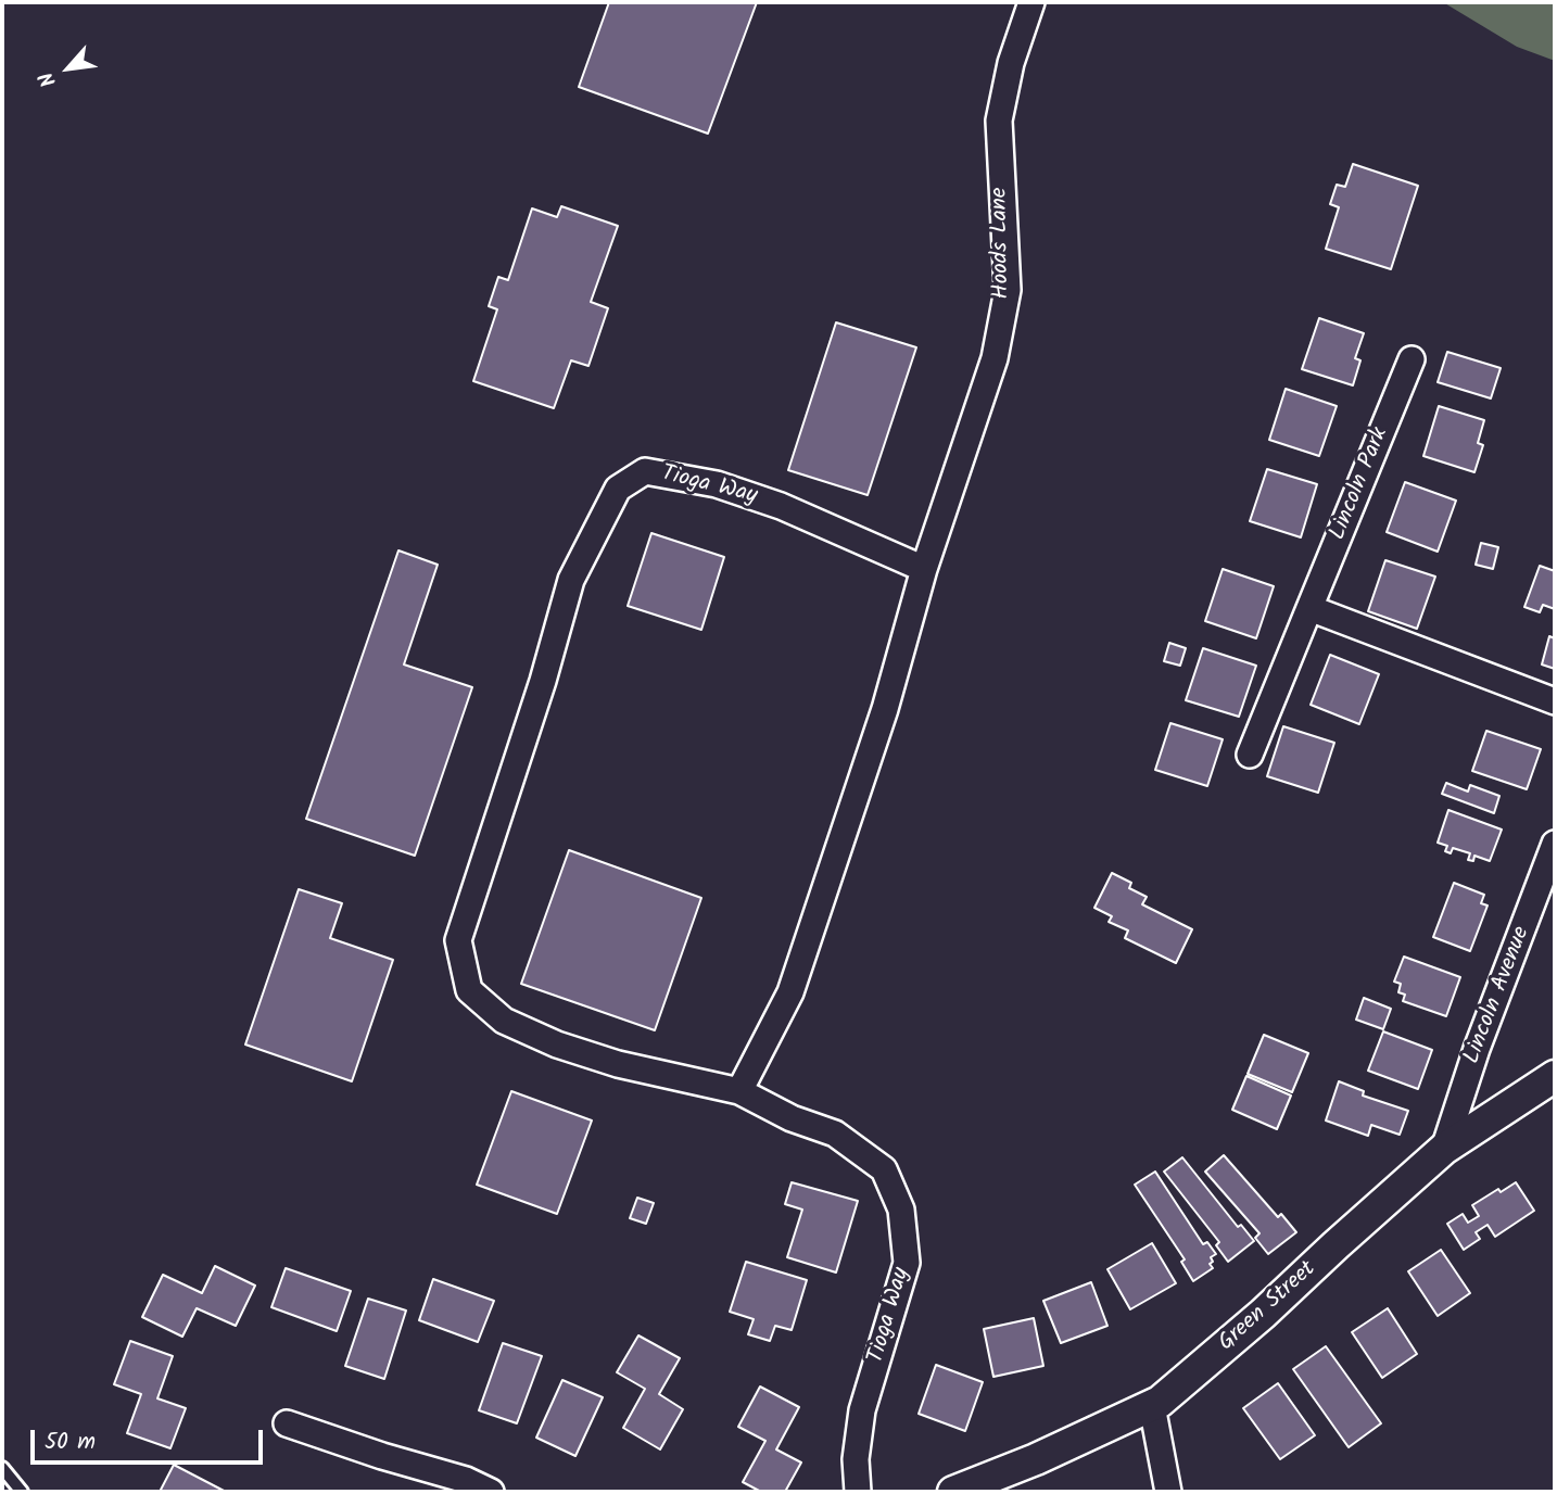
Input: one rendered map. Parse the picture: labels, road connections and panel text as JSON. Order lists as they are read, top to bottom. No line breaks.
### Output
{"streets":{"street":["Hoods Lane","Lincoln Park","Tioga Way","Lincoln Avenue","Green Street"]},"crossings":[["Hoods Lane","Tioga Way"],["Lincoln Avenue","Green Street"]],"scale_bar":"50 m","north":"bottom left"}
